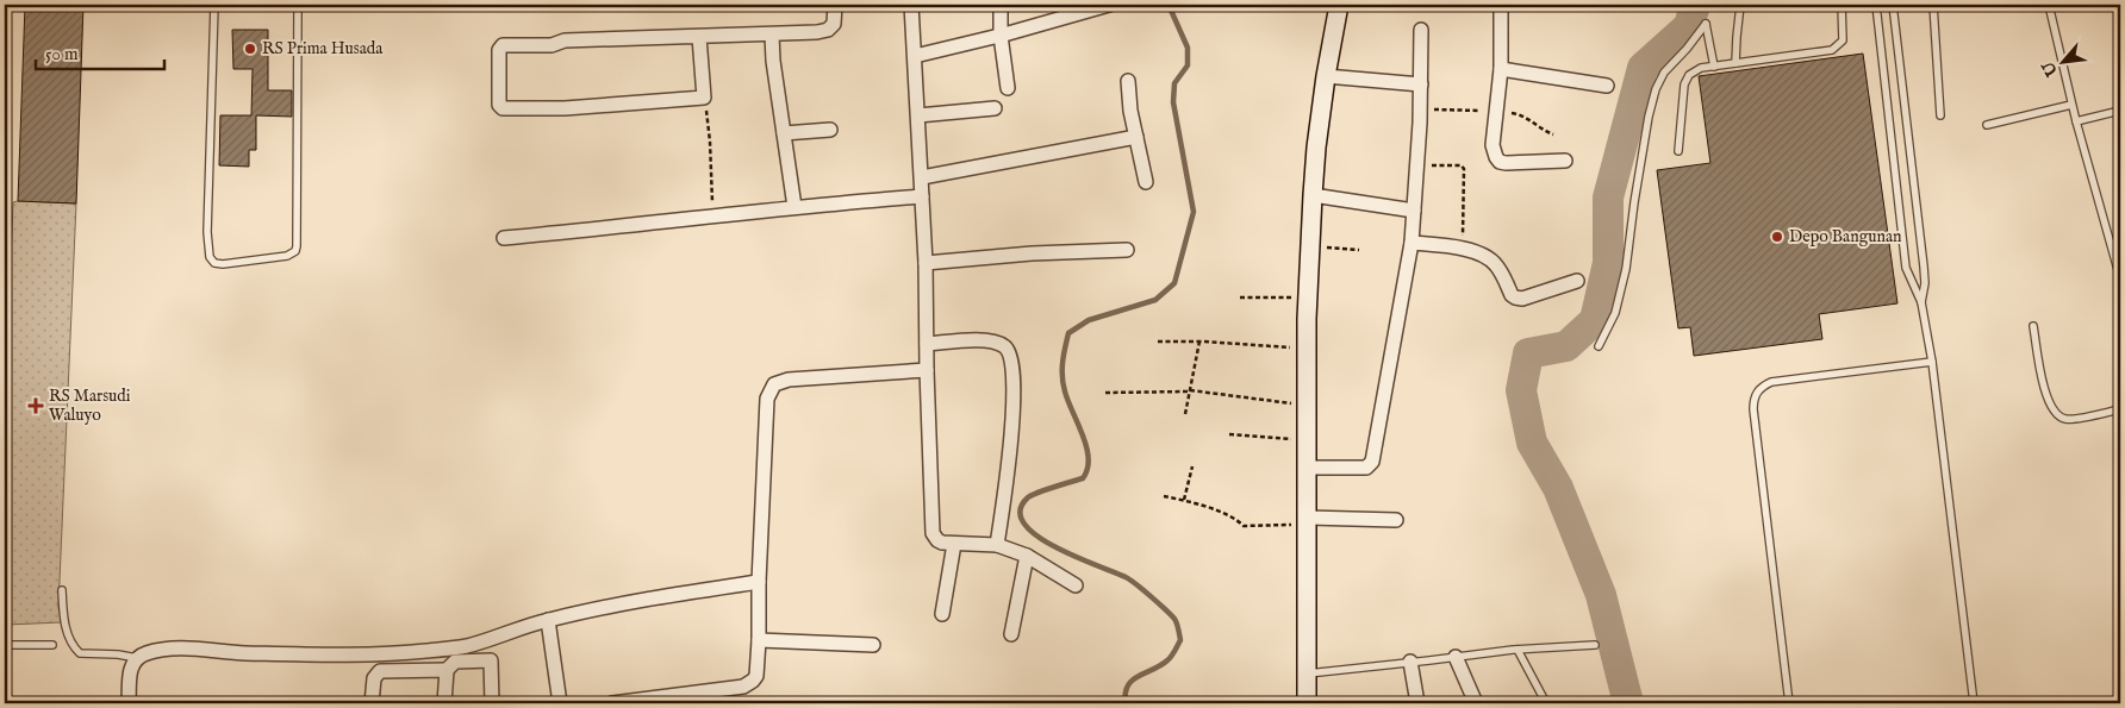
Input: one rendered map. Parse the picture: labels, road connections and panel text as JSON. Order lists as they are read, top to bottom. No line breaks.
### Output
{"places":{"other":["RS Prima Husada","Depo Bangunan"],"health":["RS Marsudi Waluyo"]},"scale_bar":"50 m","north":"bottom left"}
